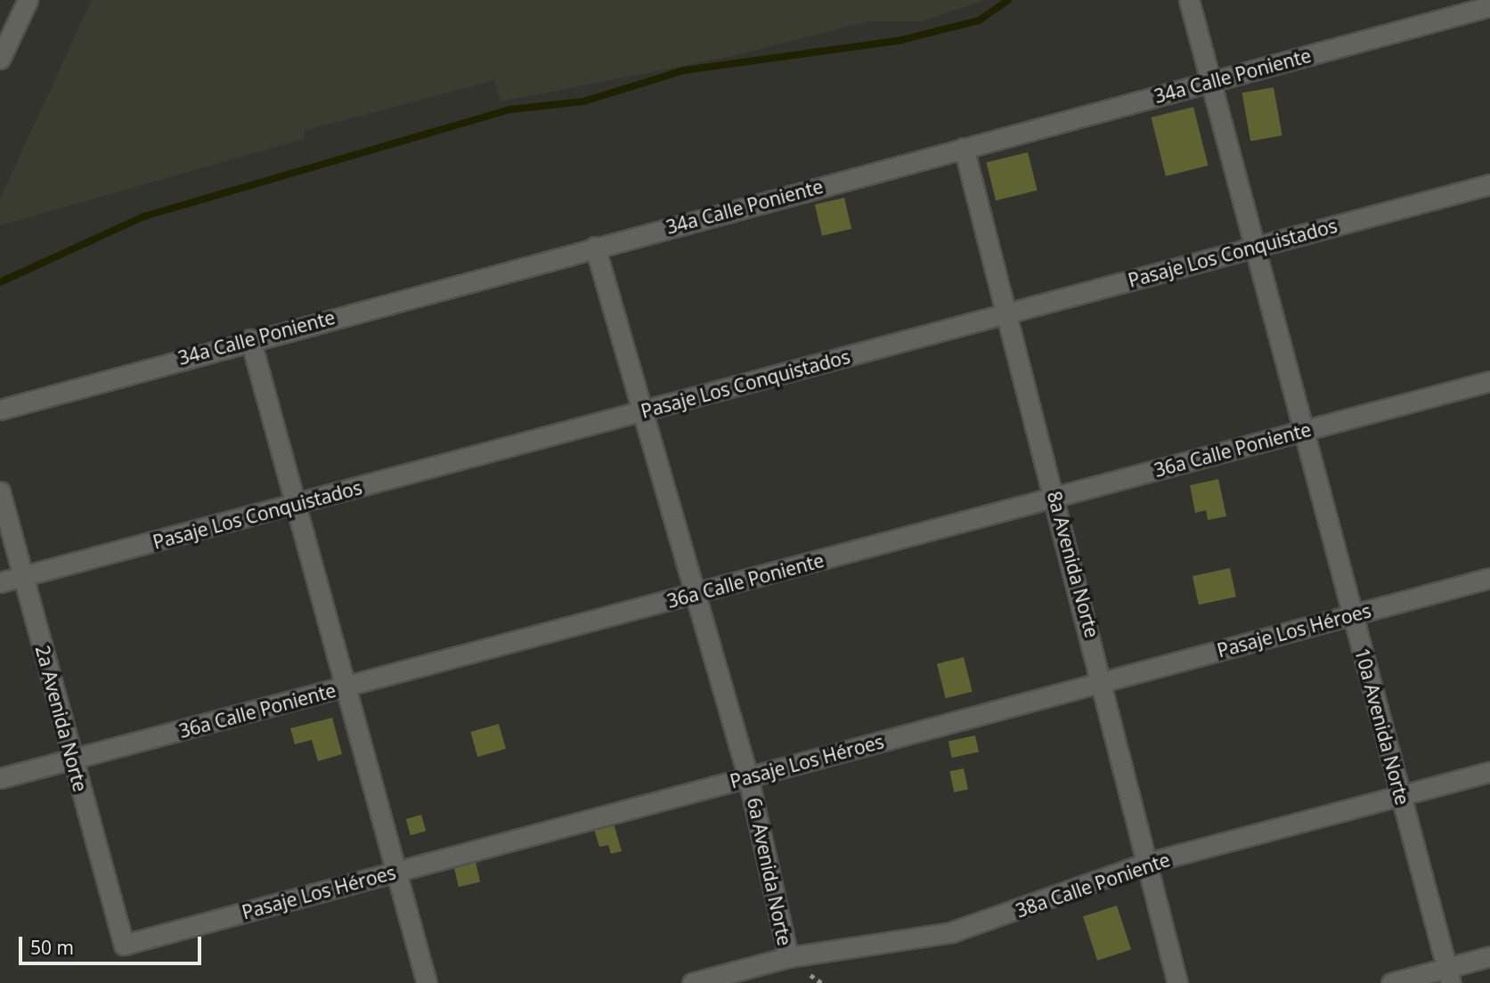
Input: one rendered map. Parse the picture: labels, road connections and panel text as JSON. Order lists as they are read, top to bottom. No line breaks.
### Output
{"streets":{"street":["34a Calle Poniente","Pasaje Los Conquistados","36a Calle Poniente","8a Avenida Norte","Pasaje Los Héroes","2a Avenida Norte","10a Avenida Norte","6a Avenida Norte","38a Calle Poniente"]},"crossings":[["34a Calle Poniente","8a Avenida Norte"],["34a Calle Poniente","10a Avenida Norte"],["34a Calle Poniente","6a Avenida Norte"],["Pasaje Los Conquistados","8a Avenida Norte"],["Pasaje Los Conquistados","2a Avenida Norte"],["Pasaje Los Conquistados","10a Avenida Norte"],["Pasaje Los Conquistados","6a Avenida Norte"],["36a Calle Poniente","8a Avenida Norte"],["36a Calle Poniente","2a Avenida Norte"],["36a Calle Poniente","10a Avenida Norte"],["36a Calle Poniente","6a Avenida Norte"],["8a Avenida Norte","Pasaje Los Héroes"],["8a Avenida Norte","38a Calle Poniente"],["Pasaje Los Héroes","2a Avenida Norte"],["Pasaje Los Héroes","10a Avenida Norte"],["Pasaje Los Héroes","6a Avenida Norte"],["10a Avenida Norte","38a Calle Poniente"],["6a Avenida Norte","38a Calle Poniente"]],"scale_bar":"50 m"}
